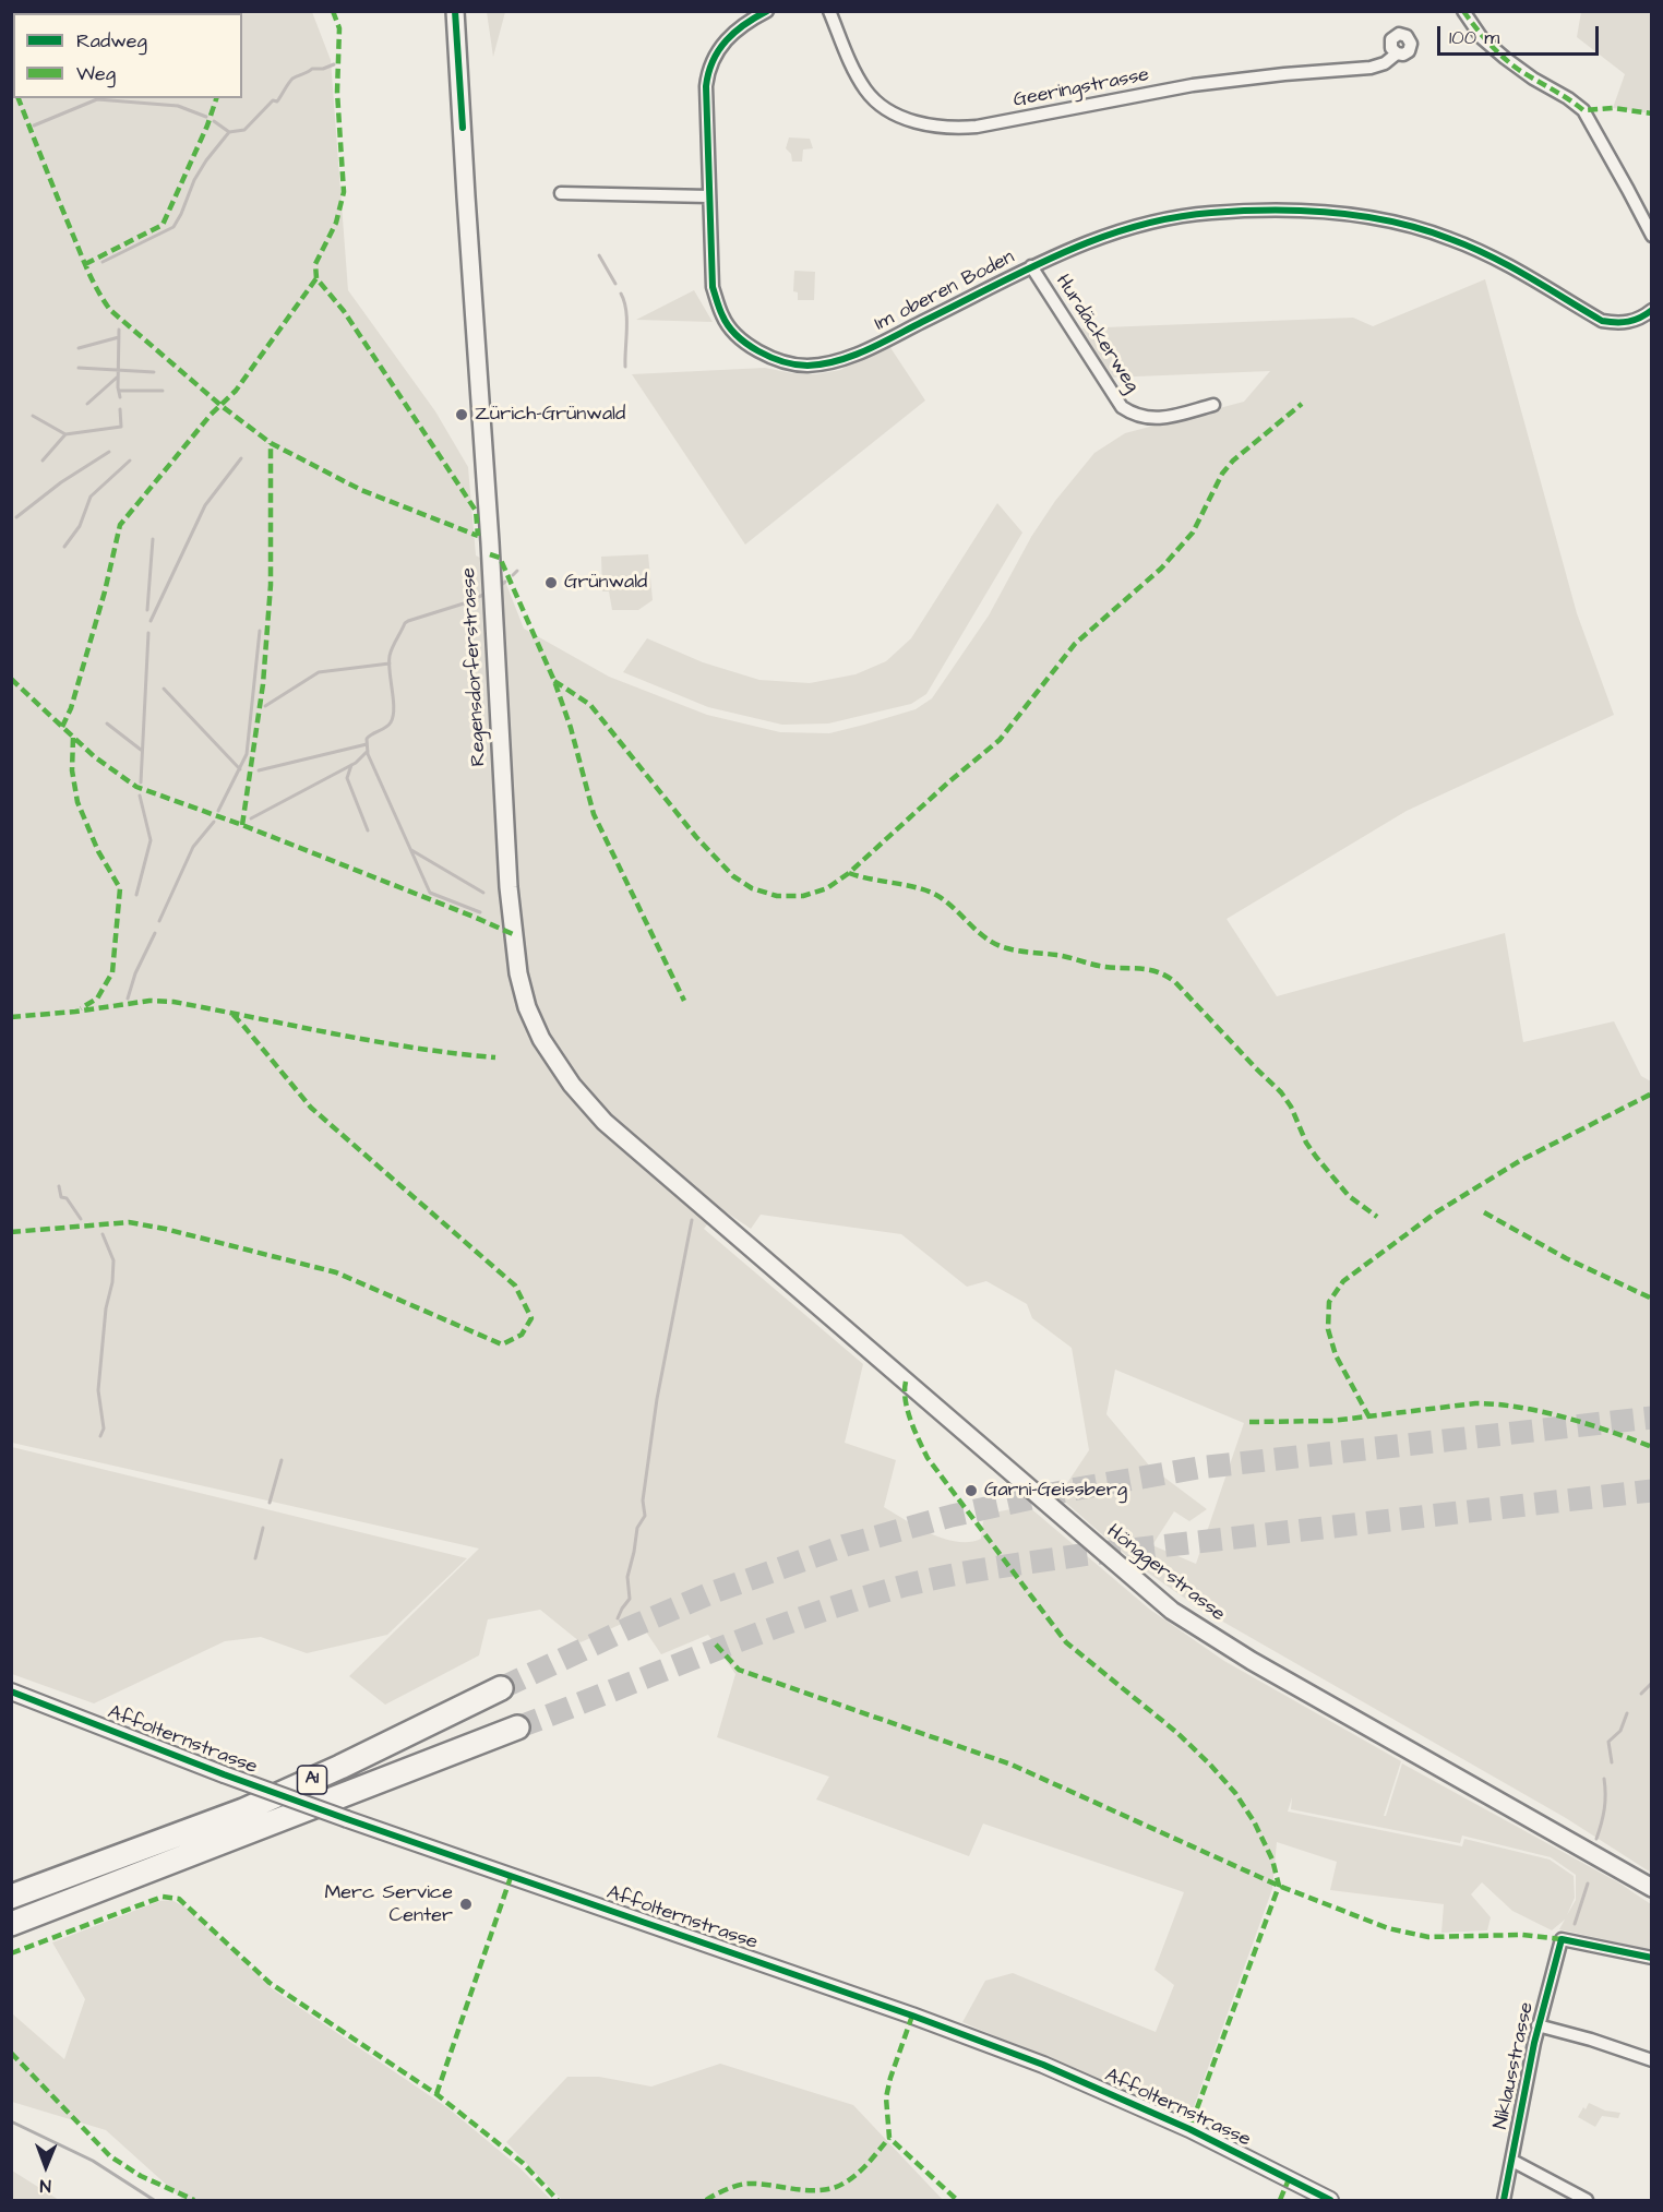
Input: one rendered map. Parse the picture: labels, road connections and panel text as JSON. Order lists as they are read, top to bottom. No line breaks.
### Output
{"streets":{"highway":["A1"],"main road":["Regensdorferstrasse","Hönggerstrasse"],"street":["Geeringstrasse","Im oberen Boden","Hurdäckerweg","Affolternstrasse","Niklausstrasse"]},"crossings":[["Im oberen Boden","Hurdäckerweg"],["Regensdorferstrasse","Hönggerstrasse"]],"places":["Zürich-Grünwald","Grünwald","Garni-Geissberg","Merc Service Center"],"legend":["Radweg","Weg"],"scale_bar":"100 m","north":"bottom"}
